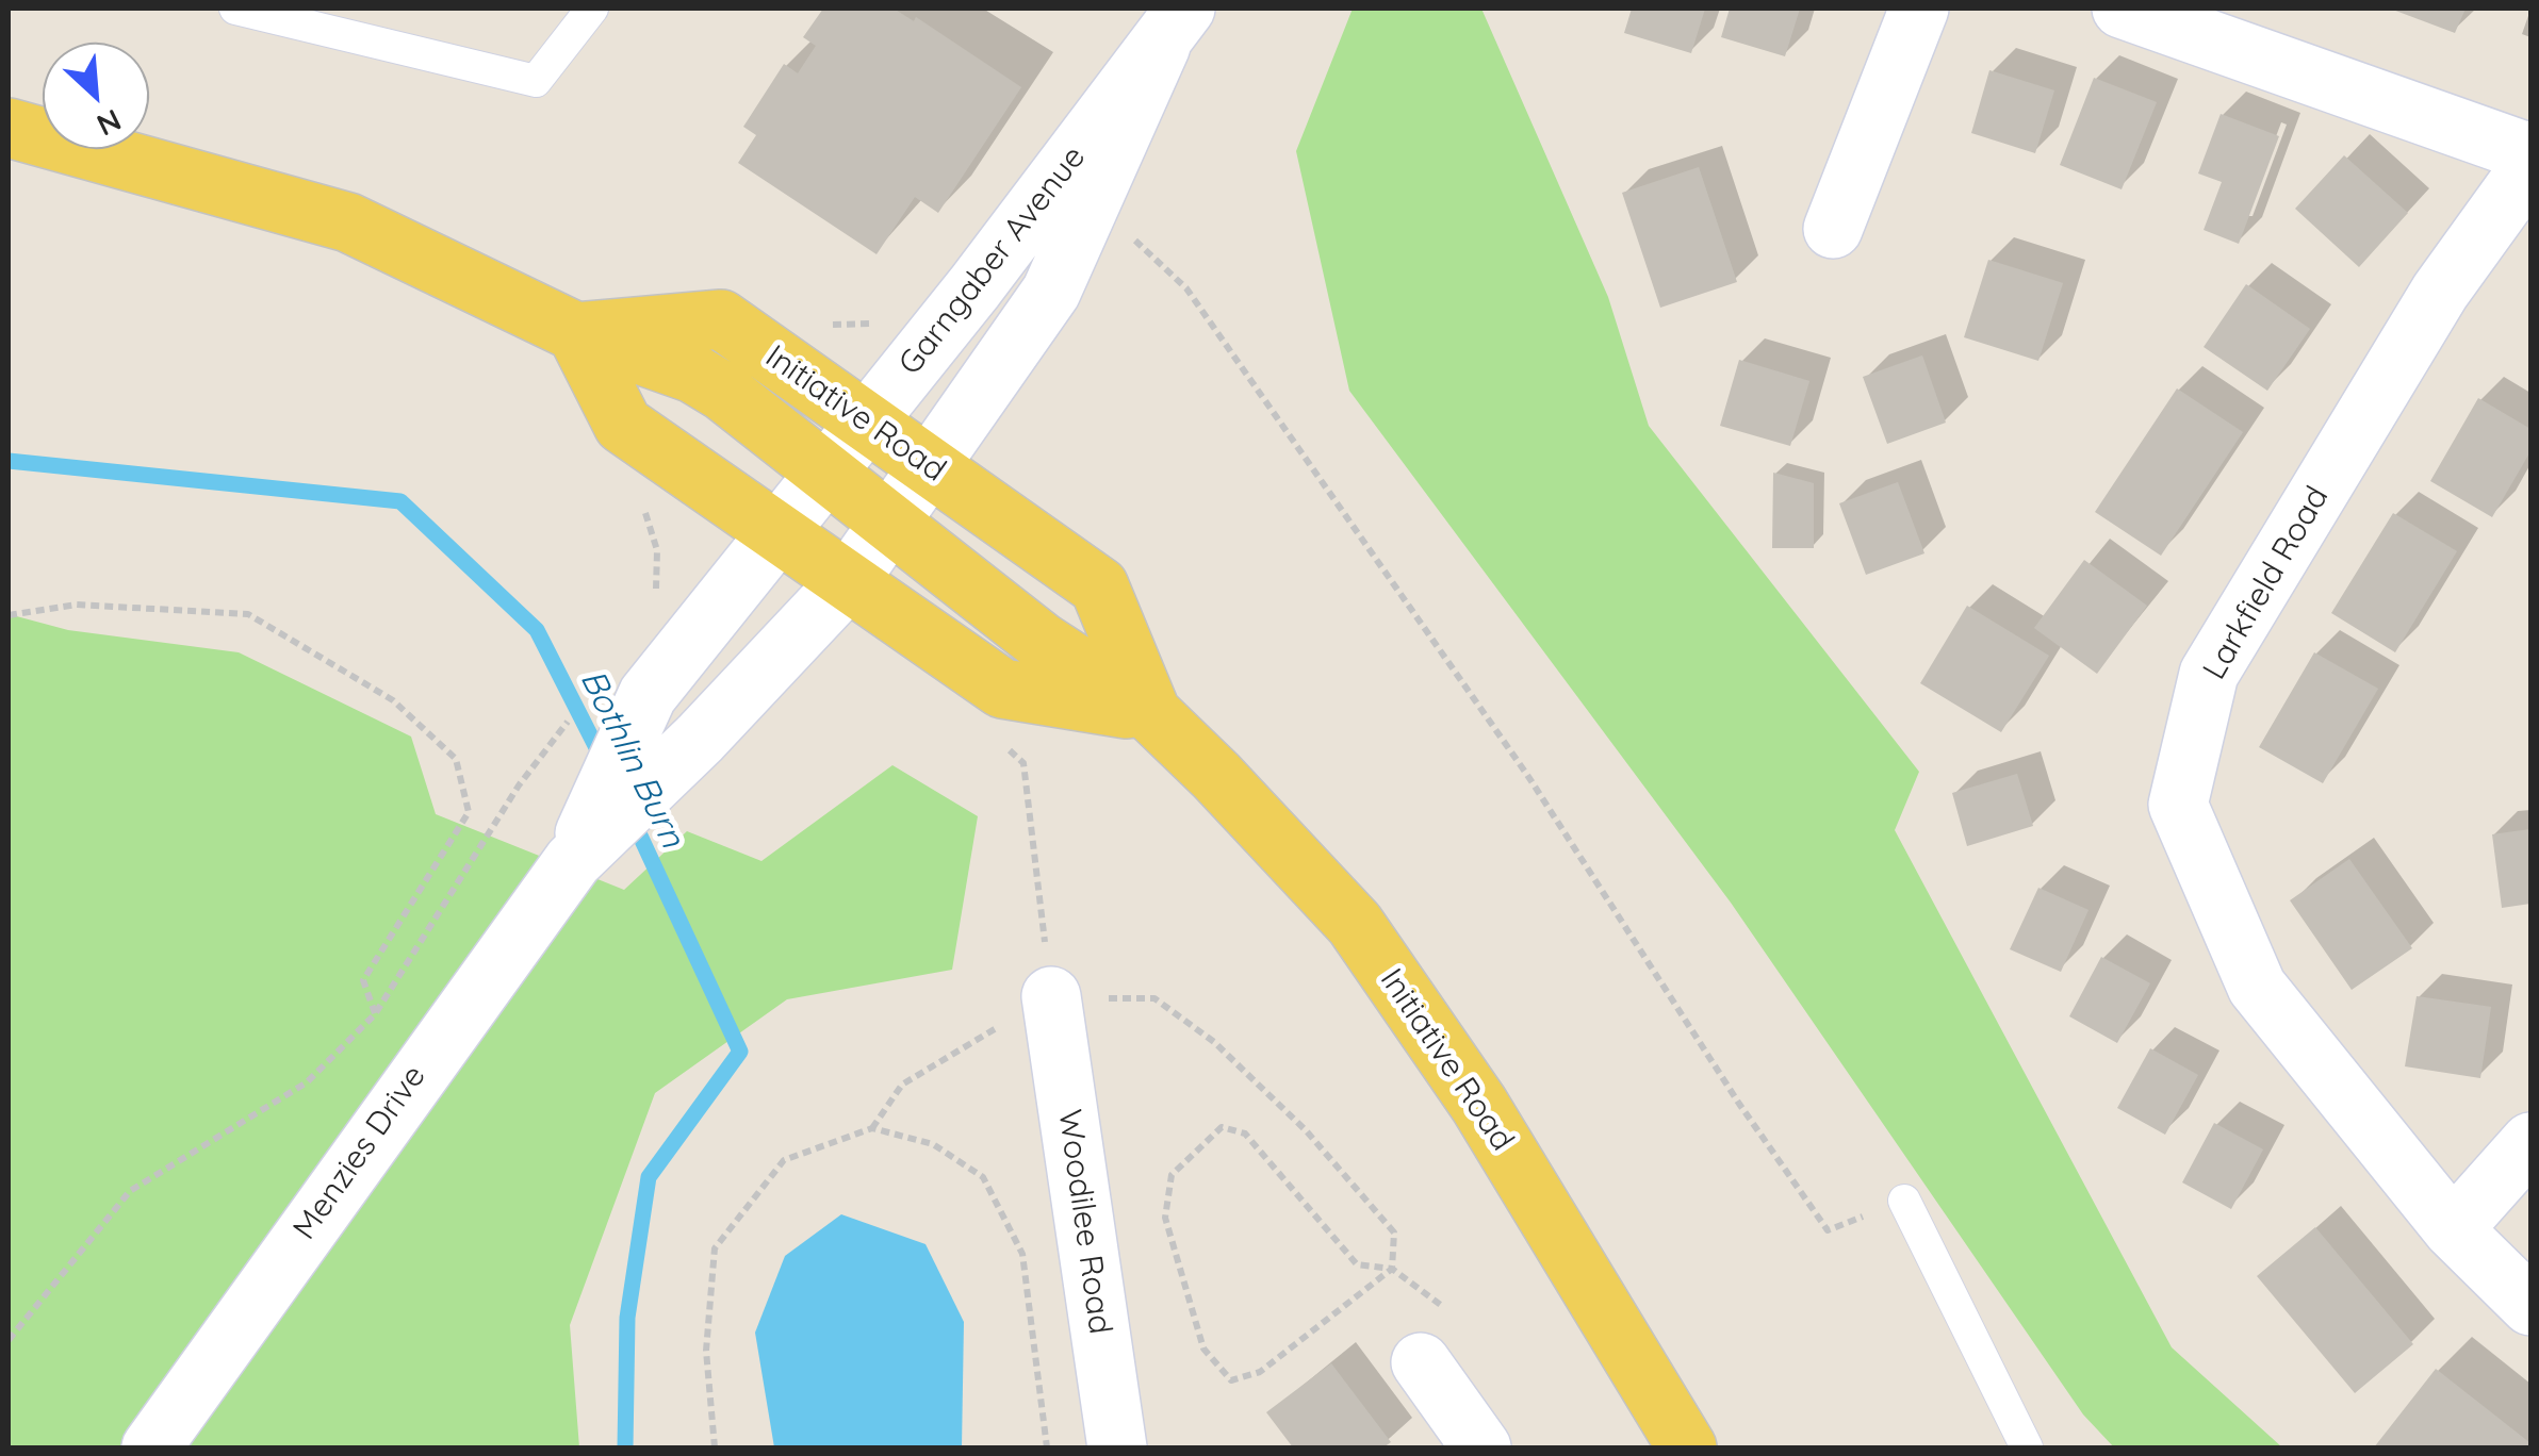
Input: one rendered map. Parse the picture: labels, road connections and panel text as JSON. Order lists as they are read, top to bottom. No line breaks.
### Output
{"streets":{"main road":["Initiative Road"],"street":["Garngaber Avenue","Larkfield Road","Menzies Drive","Woodilee Road"]},"crossings":[["Garngaber Avenue","Initiative Road"],["Garngaber Avenue","Menzies Drive"]],"water":["Bothlin Burn"],"north":"bottom right"}
